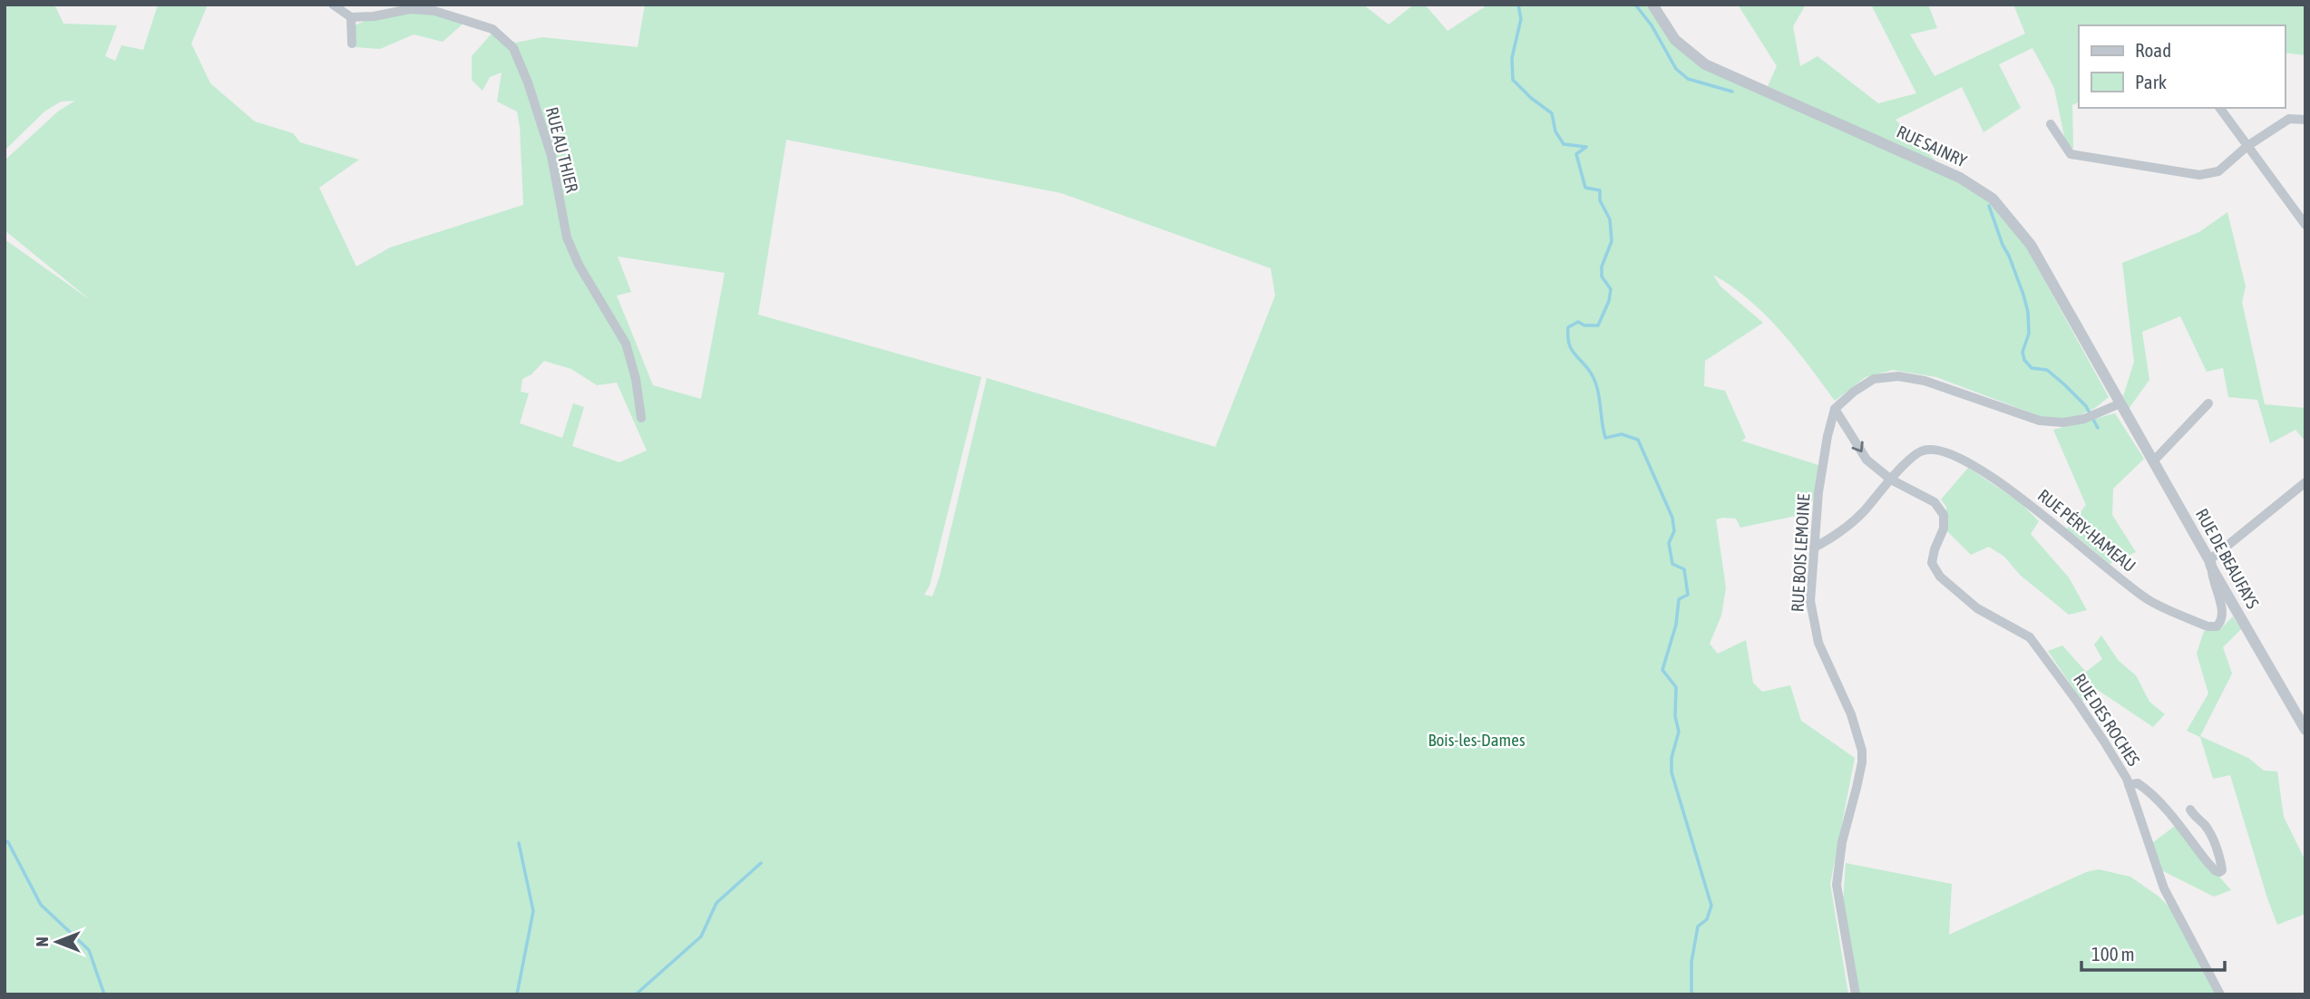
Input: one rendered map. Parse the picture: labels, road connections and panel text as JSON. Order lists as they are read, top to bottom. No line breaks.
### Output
{"streets":{"street":["RUE SAINRY","RUE AU THIER","RUE PÉRY-HAMEAU","RUE BOIS LEMOINE","RUE DE BEAUFAYS","RUE DES ROCHES"]},"crossings":[["RUE SAINRY","RUE DE BEAUFAYS"],["RUE PÉRY-HAMEAU","RUE BOIS LEMOINE"],["RUE PÉRY-HAMEAU","RUE DE BEAUFAYS"],["RUE PÉRY-HAMEAU","RUE DES ROCHES"]],"parks":["Bois-les-Dames"],"legend":["Road","Park"],"scale_bar":"100 m","north":"left"}
